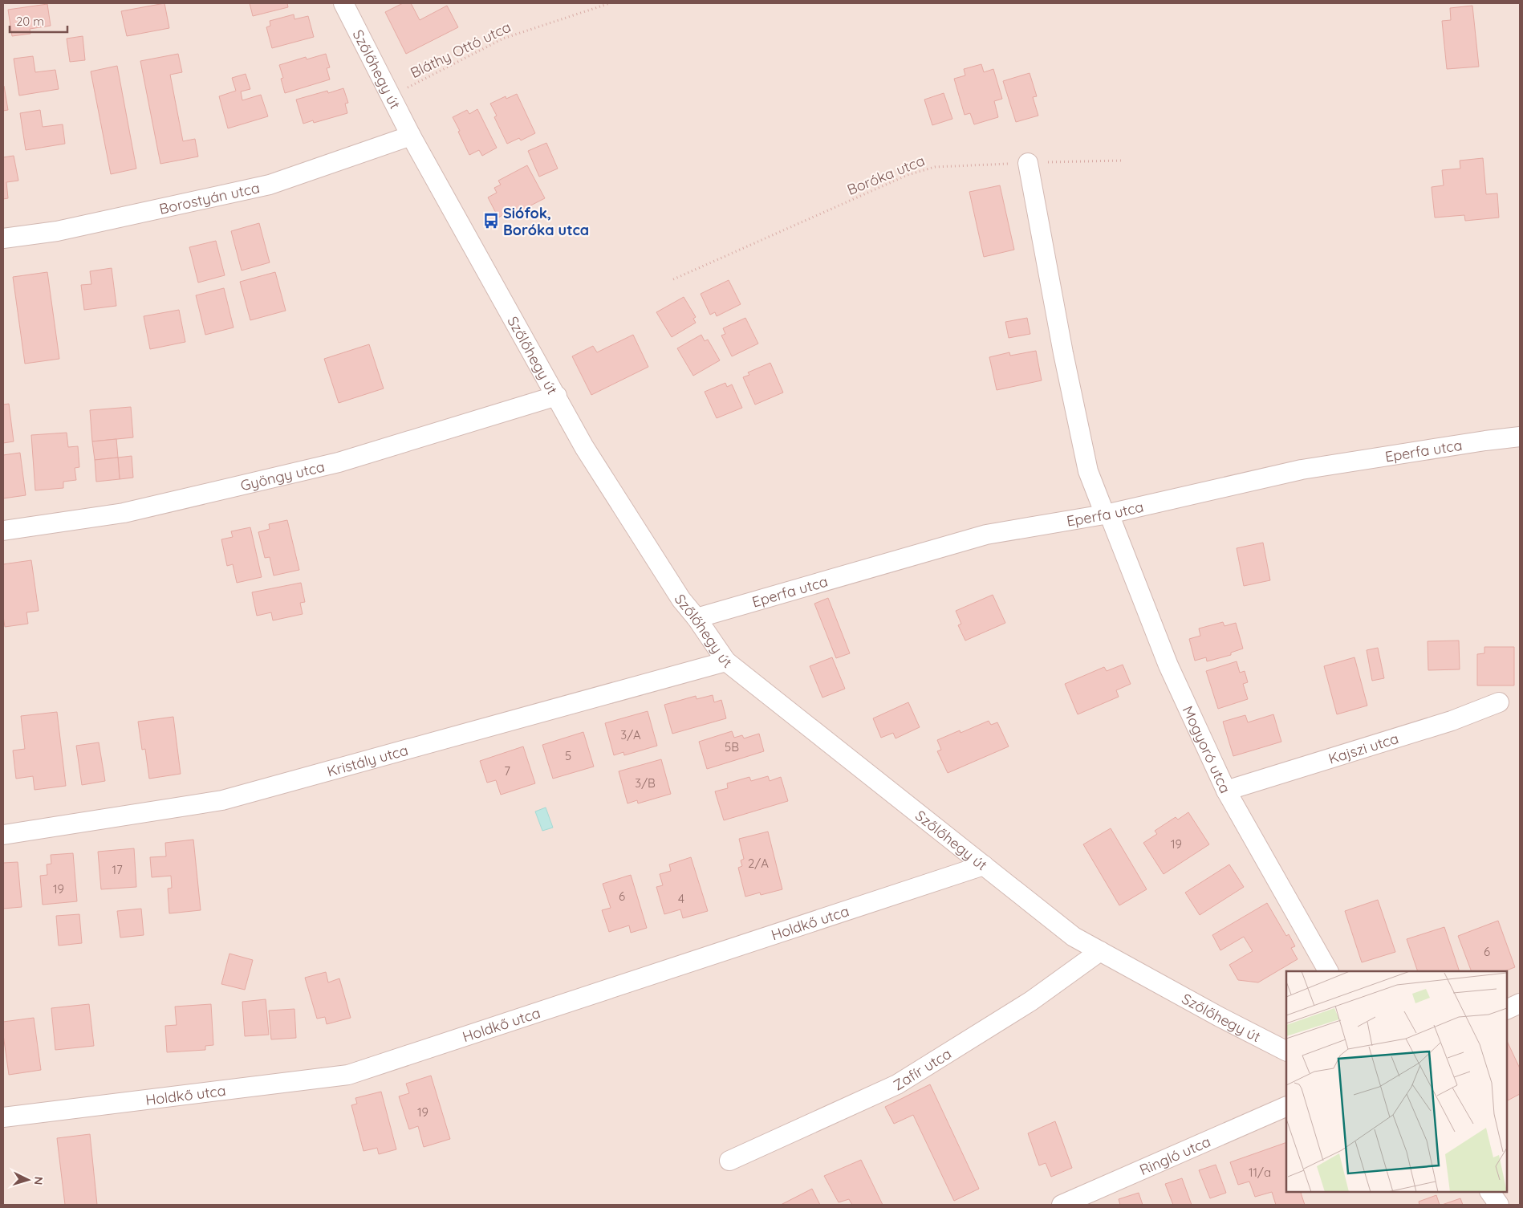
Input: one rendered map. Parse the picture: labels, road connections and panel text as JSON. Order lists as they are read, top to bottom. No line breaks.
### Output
{"streets":{"street":["Szőlőhegy út","Borostyán utca","Eperfa utca","Gyöngy utca","Kajszi utca","Mogyoró utca","Kristály utca","Holdkő utca","Zafír utca","Ringló utca"],"path":["Bláthy Ottó utca","Boróka utca"]},"crossings":[["Bláthy Ottó utca","Szőlőhegy út"],["Szőlőhegy út","Borostyán utca"],["Szőlőhegy út","Eperfa utca"],["Szőlőhegy út","Gyöngy utca"],["Szőlőhegy út","Kristály utca"],["Szőlőhegy út","Holdkő utca"],["Szőlőhegy út","Zafír utca"],["Boróka utca","Mogyoró utca"],["Eperfa utca","Mogyoró utca"],["Kajszi utca","Mogyoró utca"]],"places":{"bus stop":["Siófok, Boróka utca"]},"house_numbers":["3/A","5B","5","7","3/B","19","2/A","17","19","6","4","6","19","11/a"],"scale_bar":"20 m","north":"right"}
